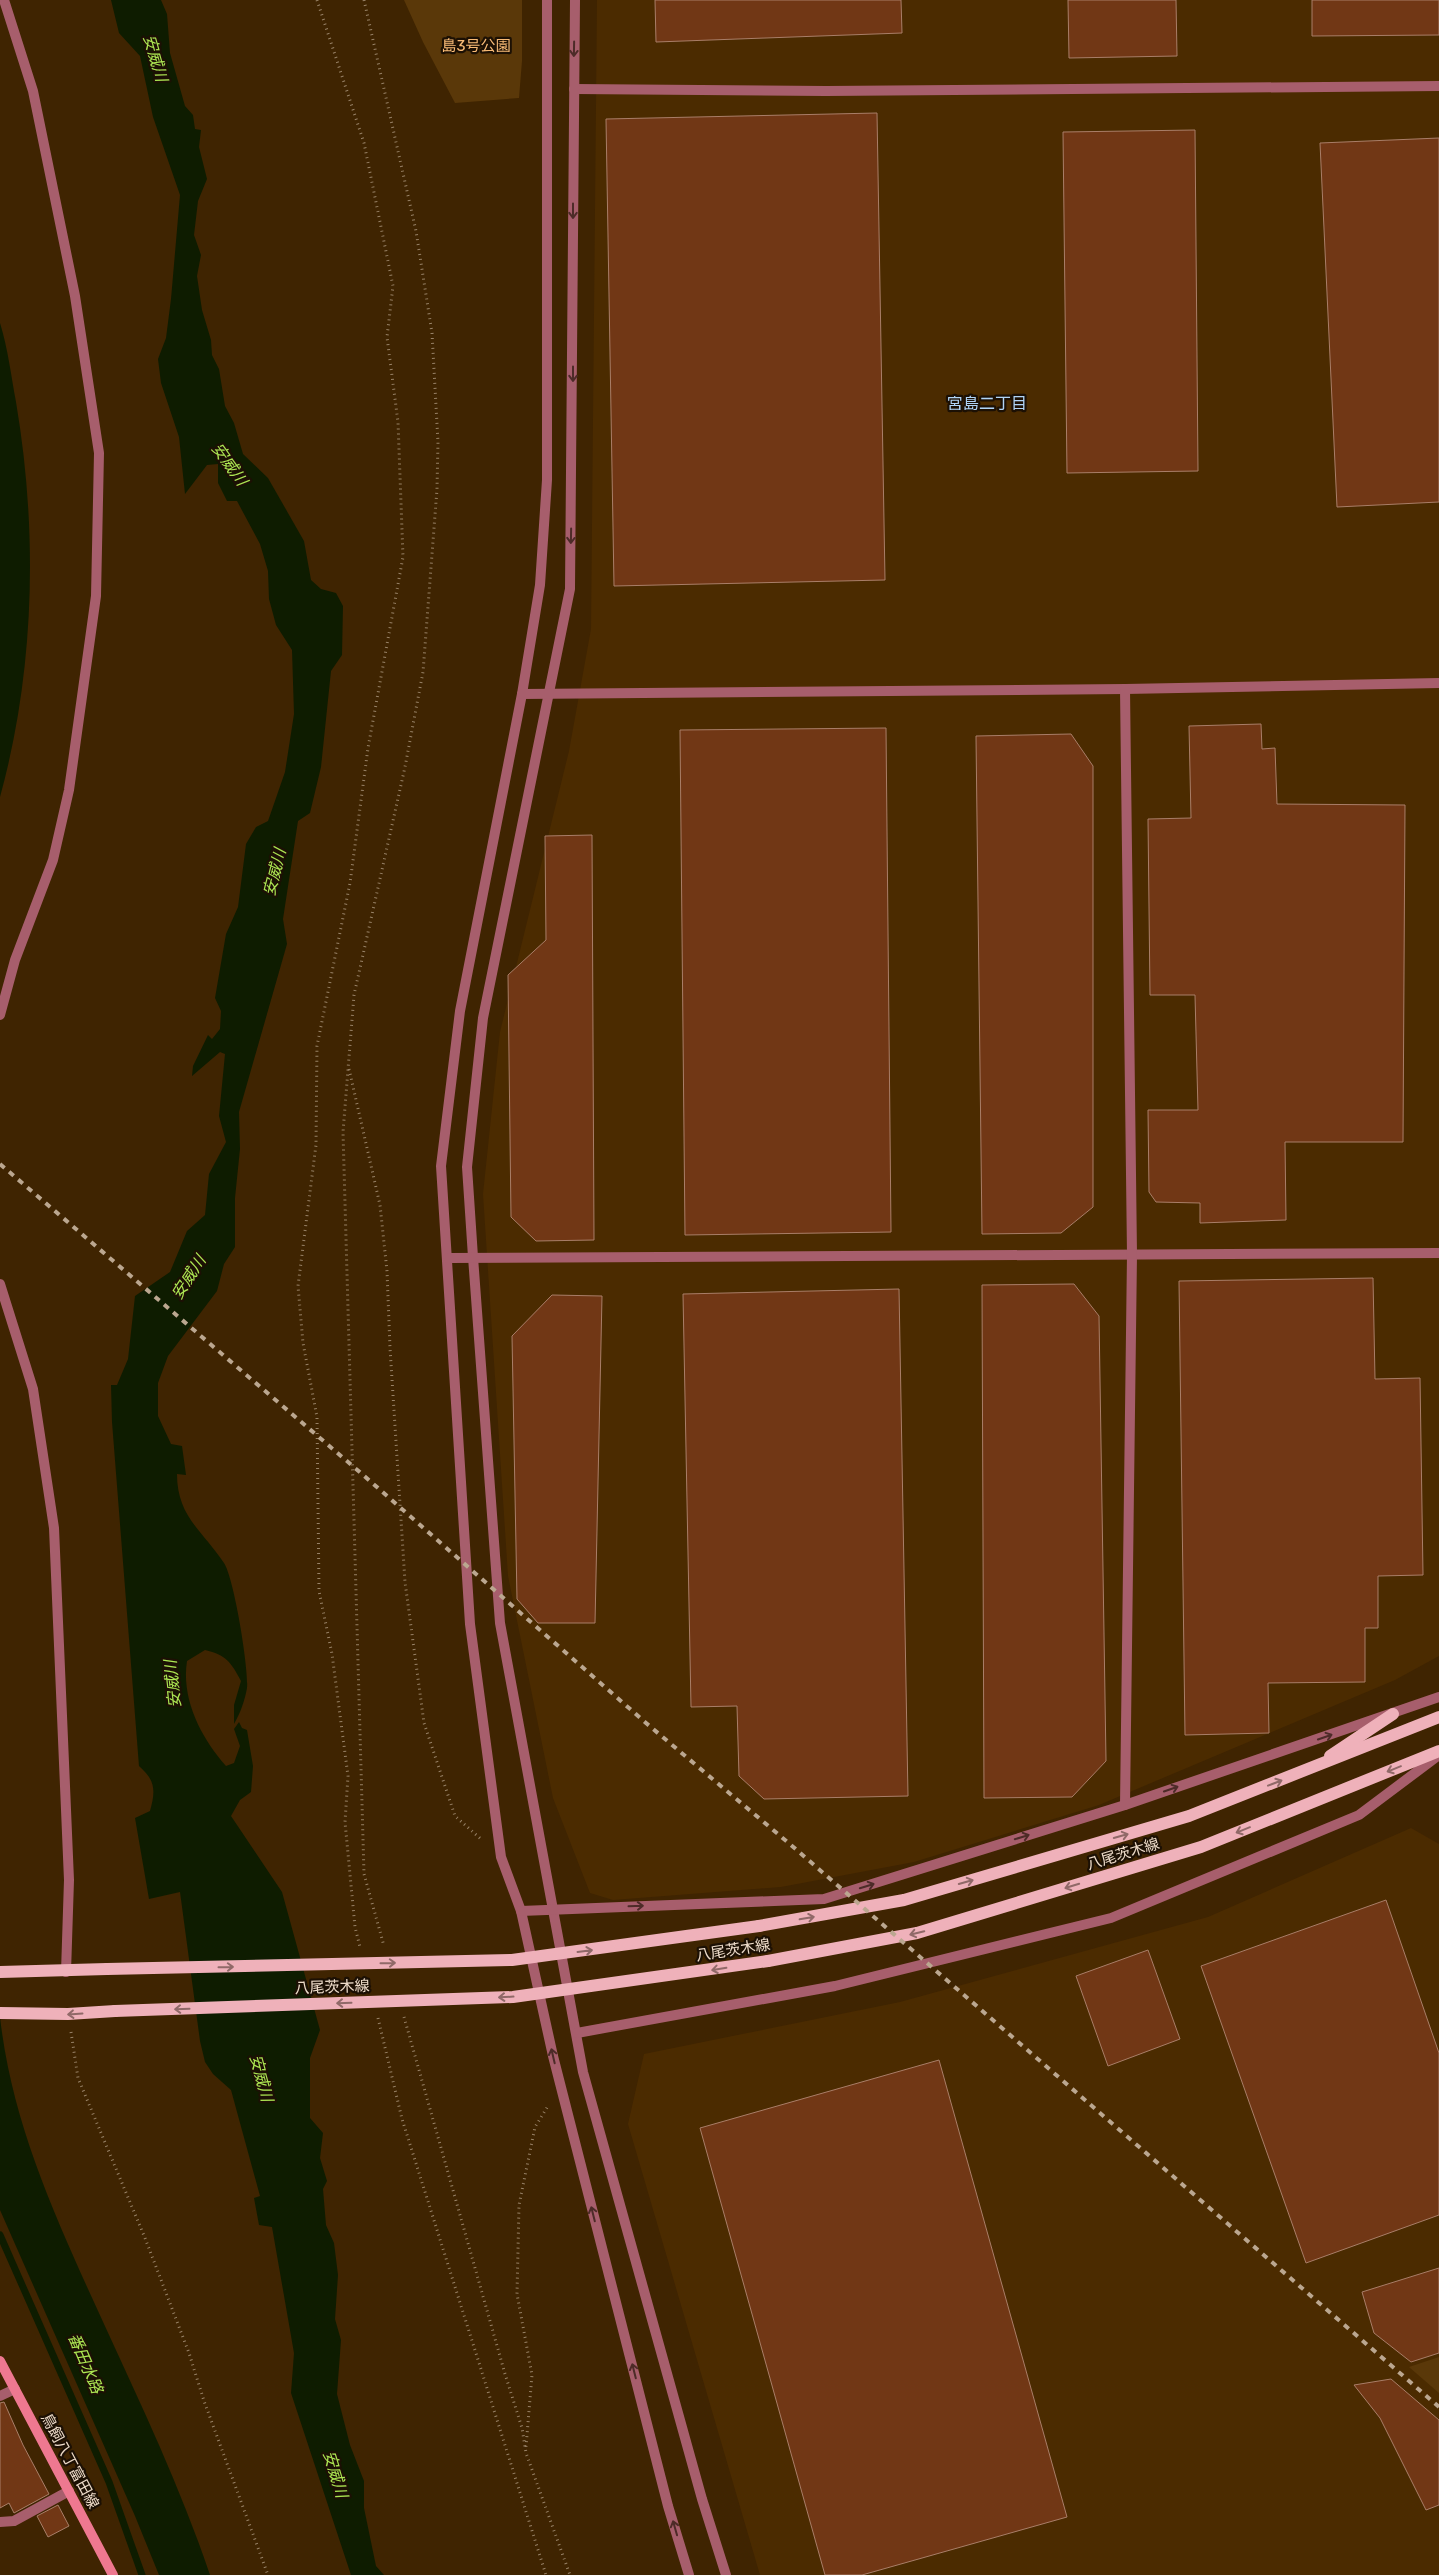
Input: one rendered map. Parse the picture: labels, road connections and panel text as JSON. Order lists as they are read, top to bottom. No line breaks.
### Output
{"streets":{"main road":["八尾茨木線","鳥飼八丁富田線"]},"districts":["宮島二丁目"],"water":["安威川","番田水路"],"parks":["島3号公園"]}
